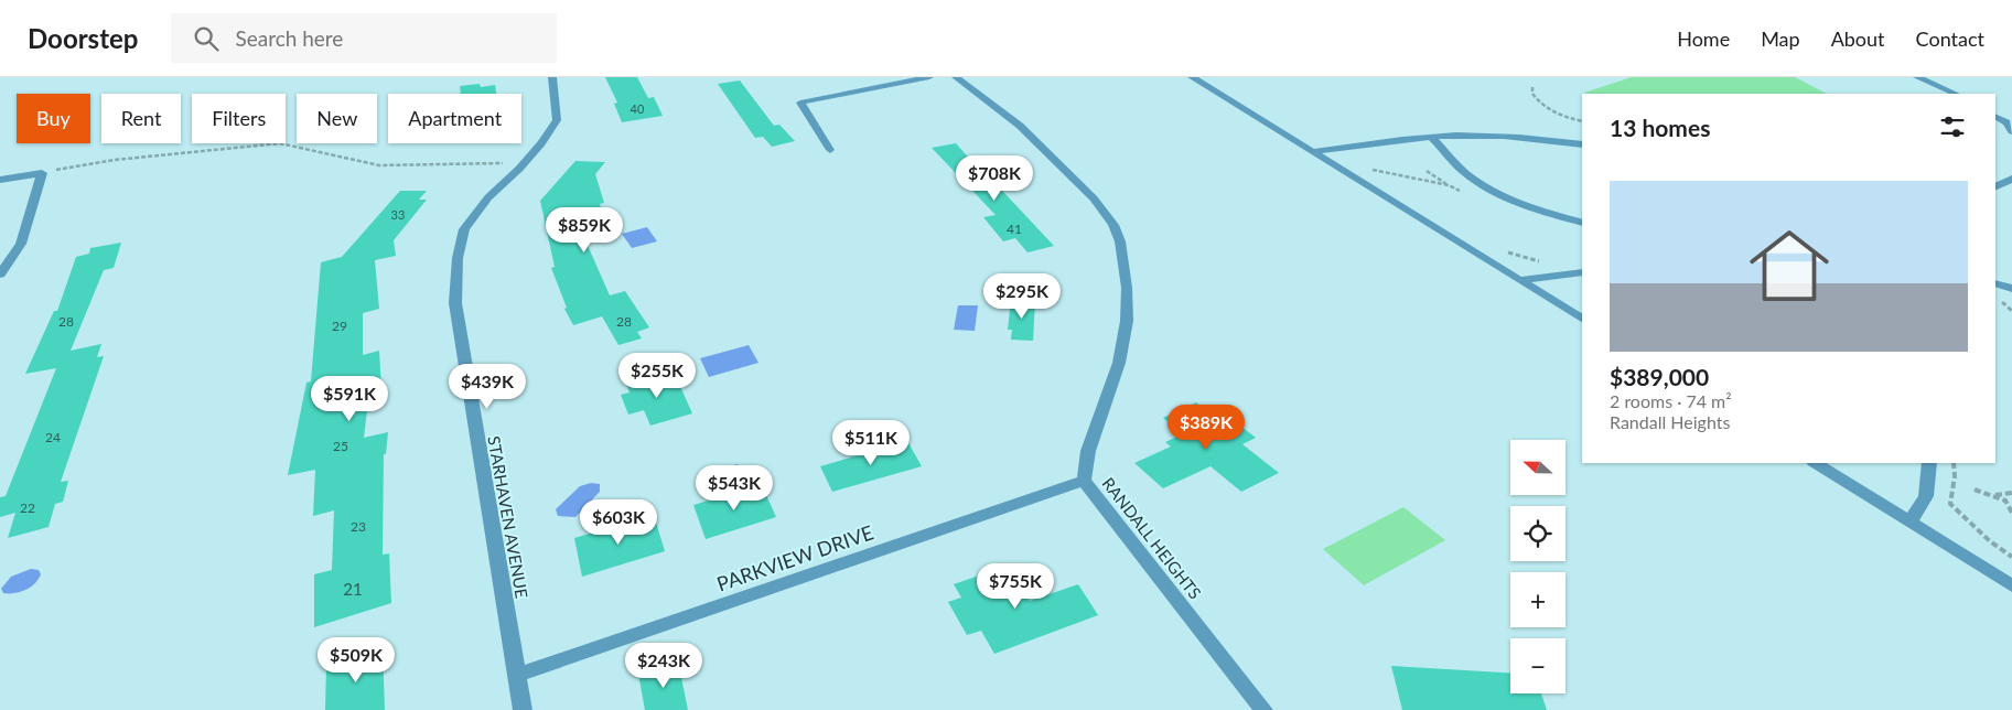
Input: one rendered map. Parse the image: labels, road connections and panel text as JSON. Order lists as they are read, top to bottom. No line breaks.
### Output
{"streets":{"street":["STARHAVEN AVENUE","RANDALL HEIGHTS","PARKVIEW DRIVE"]},"crossings":[["STARHAVEN AVENUE","PARKVIEW DRIVE"],["RANDALL HEIGHTS","PARKVIEW DRIVE"]],"house_numbers":["40","33","41","28","28","29","24","25","22","23","21"],"north":"left","page":{"header":"Doorstep","search":"Search here","nav":["Home","Map","About","Contact"],"chip":["Buy","Rent","Filters","New","Apartment"],"heading":"13 homes","price":["$708K","$859K","$295K","$255K","$439K","$591K","$389K","$511K","$543K","$603K","$755K","$509K","$243K"],"list":[{"name":"$389,000","note":"2 rooms · 74 m² · Randall Heights"}],"map_buttons":["+","−"]}}
